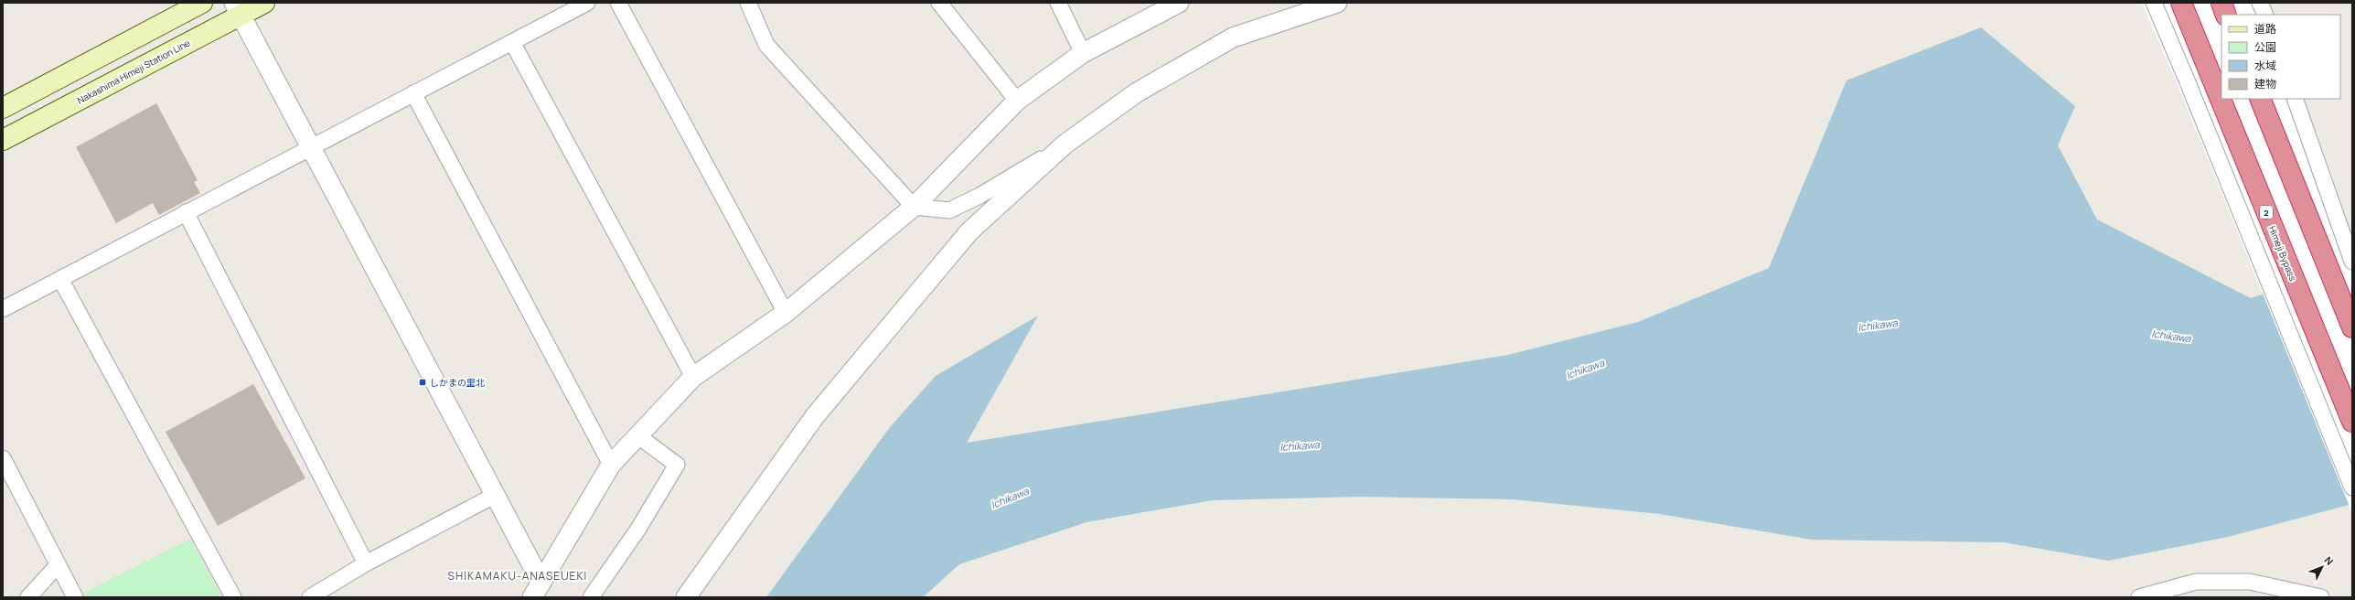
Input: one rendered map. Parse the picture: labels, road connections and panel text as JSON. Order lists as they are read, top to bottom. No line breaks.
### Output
{"streets":{"highway":["2","Himeji Bypass"],"main road":["Nakashima Himeji Station Line"]},"districts":["SHIKAMAKU-ANASEUEKI"],"water":["Ichikawa"],"places":{"transit":["しかまの里北"]},"legend":["道路","公園","水域","建物"],"north":"top right"}
